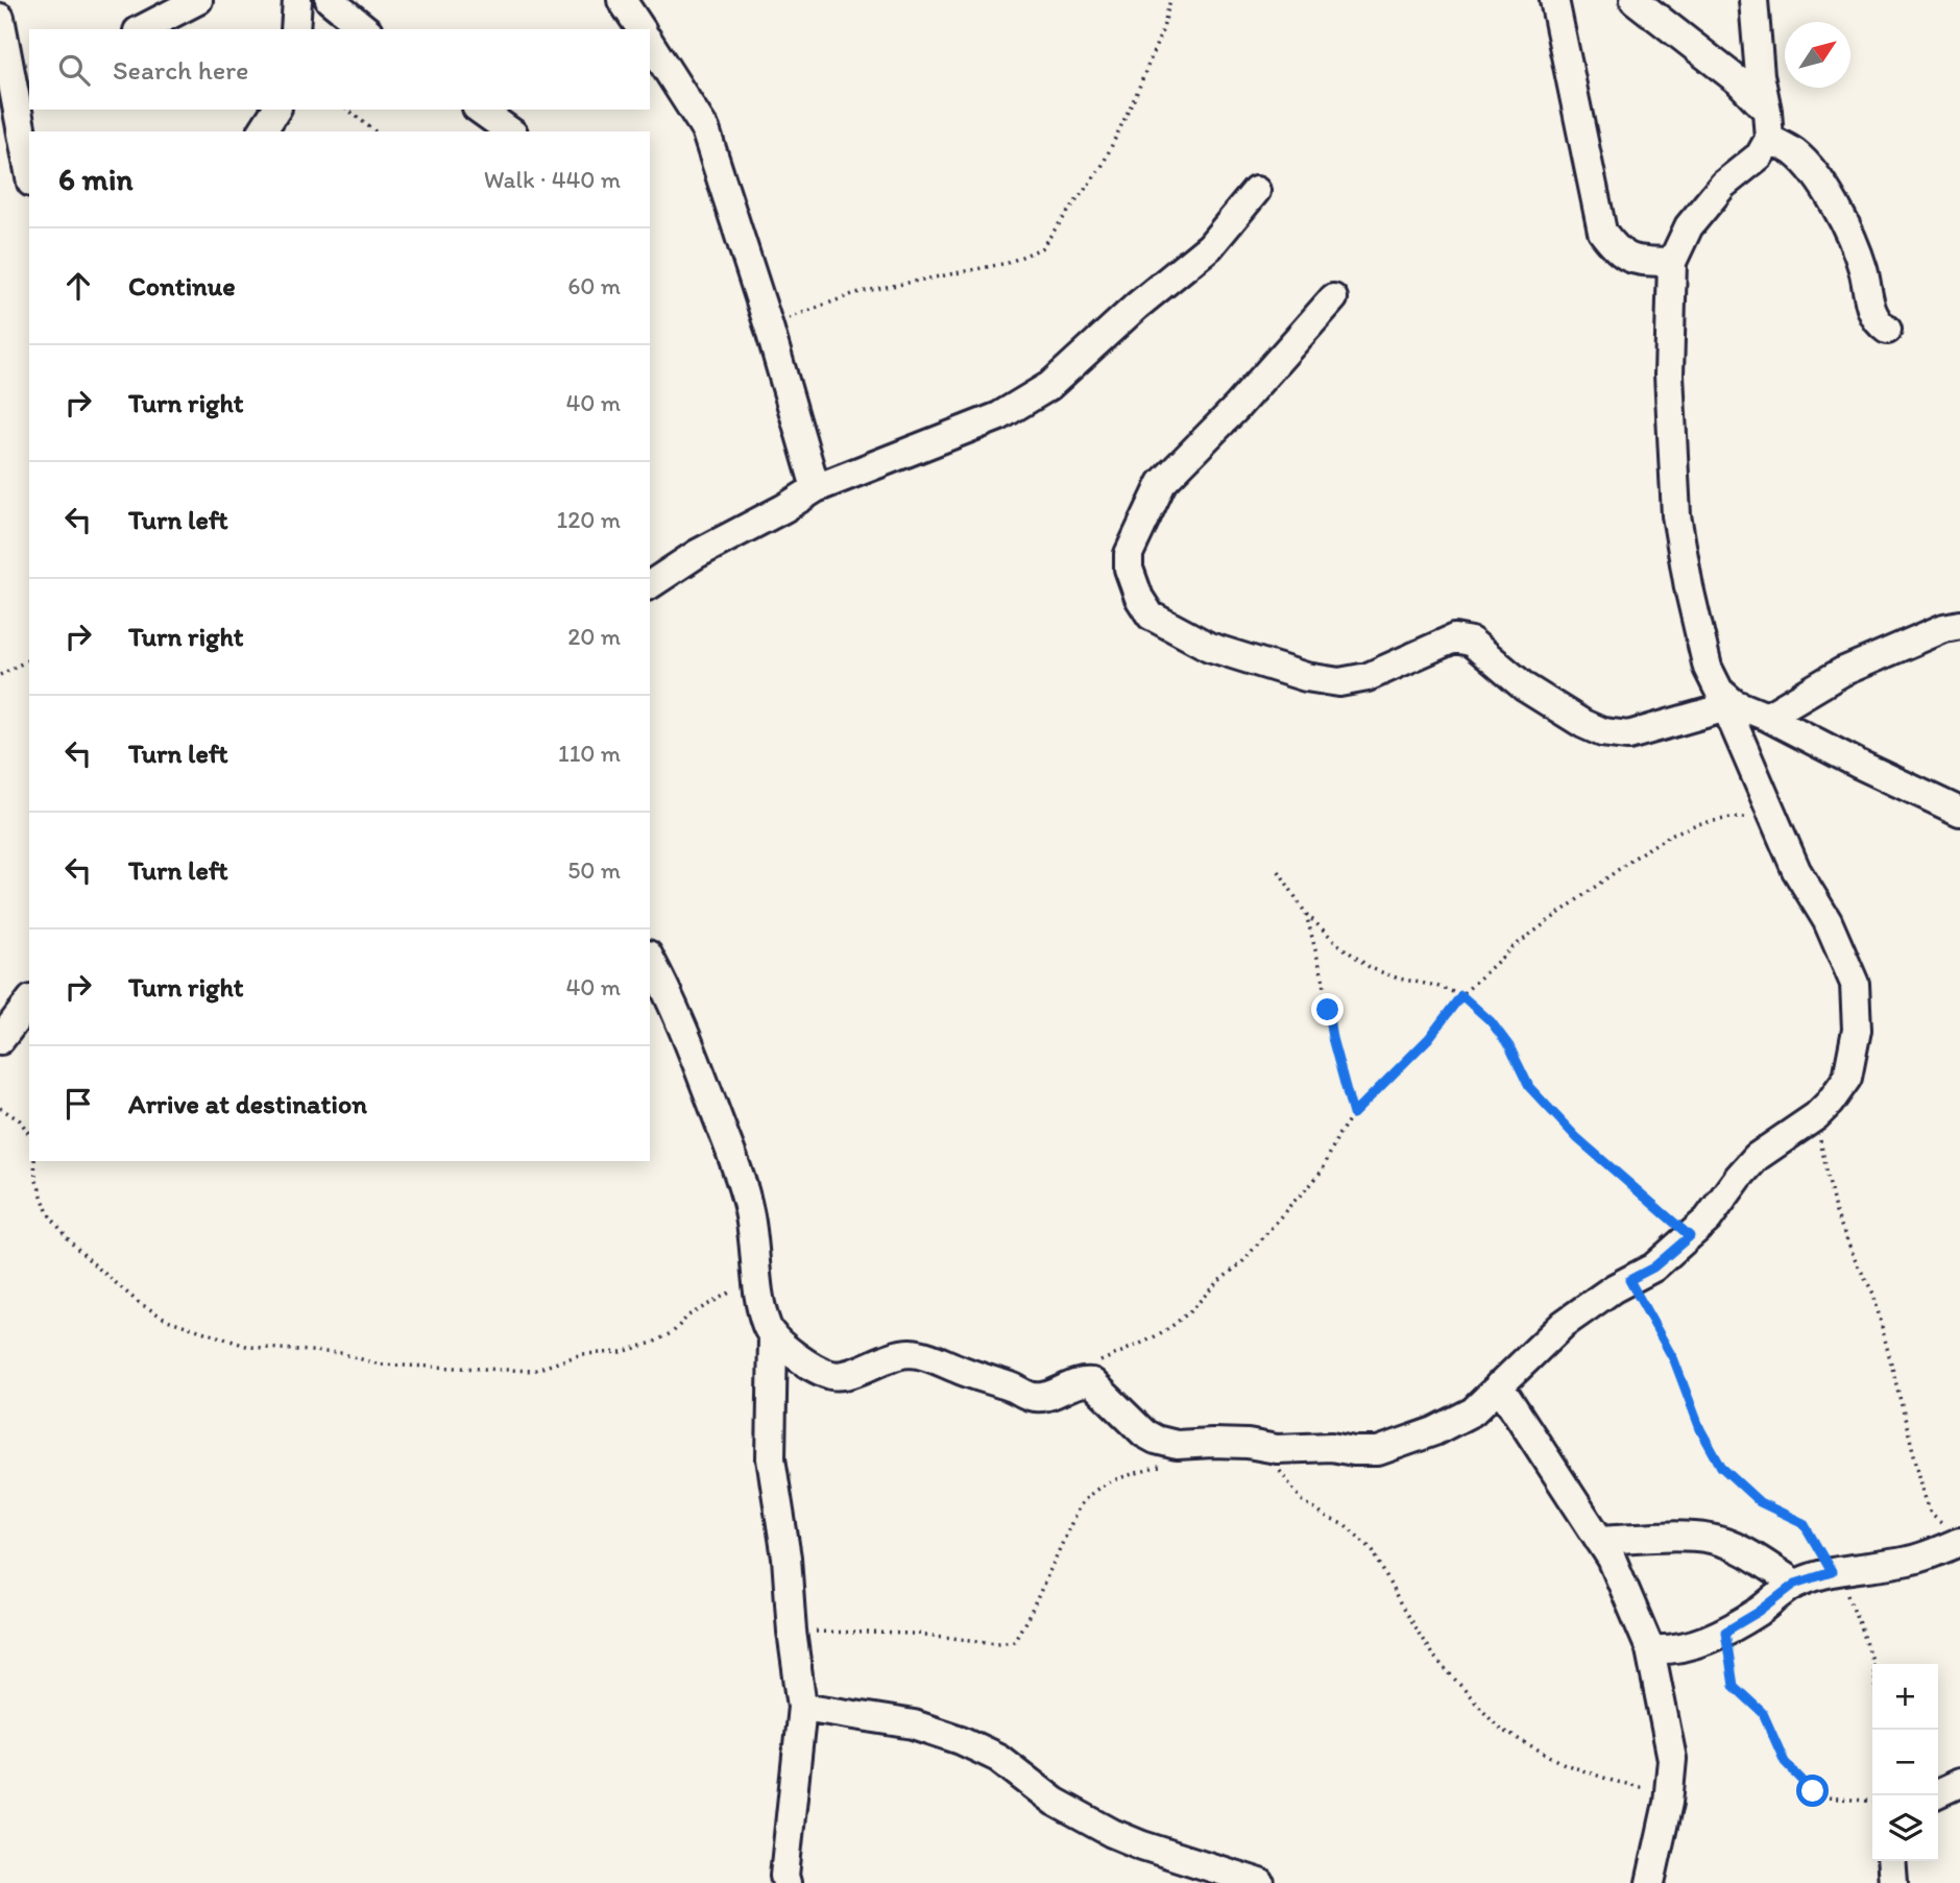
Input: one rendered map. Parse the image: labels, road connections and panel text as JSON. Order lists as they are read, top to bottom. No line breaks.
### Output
{"north":"top right","page":{"search":"Search here","heading":["6 min","Walk · 440 m"],"list":[["Continue","60 m"],["Turn right","40 m"],["Turn left","120 m"],["Turn right","20 m"],["Turn left","110 m"],["Turn left","50 m"],["Turn right","40 m"],"Arrive at destination"],"map_buttons":["+","−"]}}
